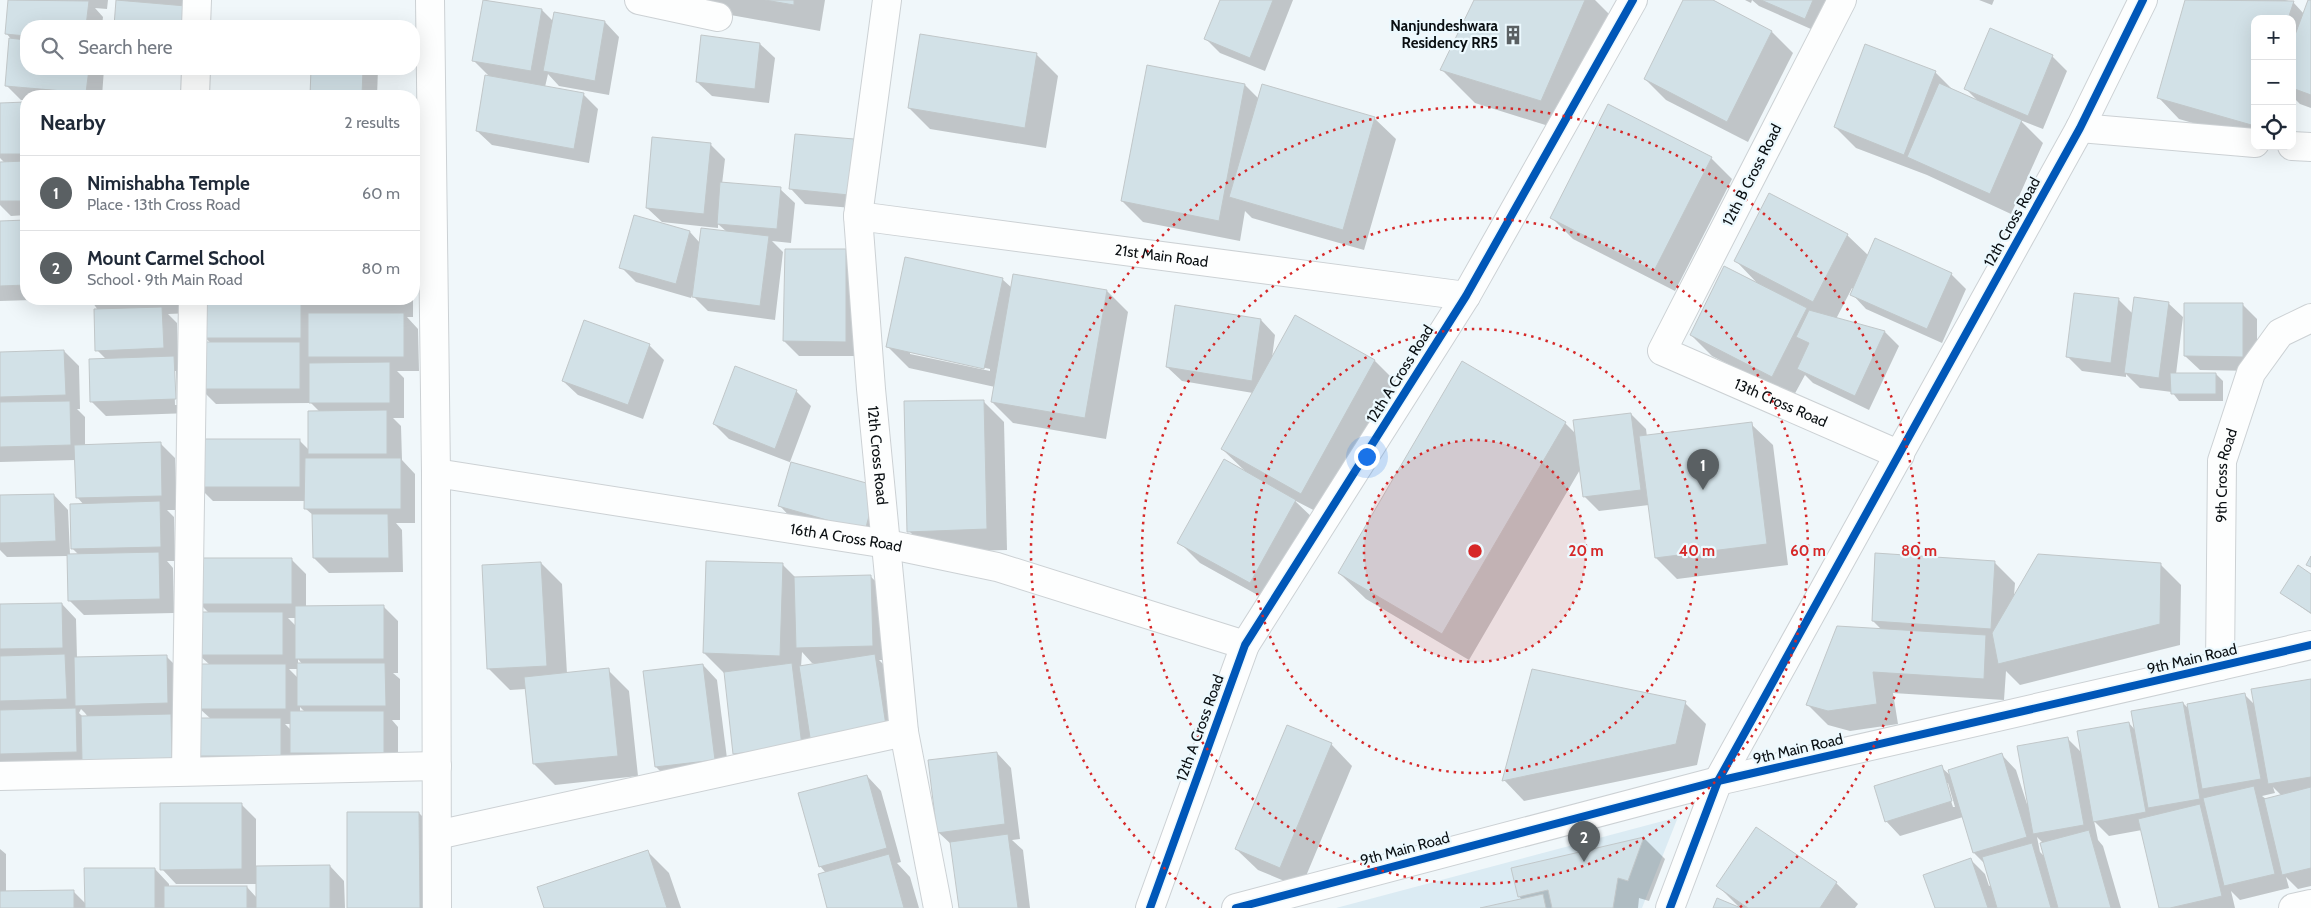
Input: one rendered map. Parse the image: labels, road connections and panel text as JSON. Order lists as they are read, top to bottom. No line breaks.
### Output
{"streets":{"street":["12th B Cross Road","12th Cross Road","21st Main Road","12th A Cross Road","13th Cross Road","9th Cross Road","16th A Cross Road","9th Main Road"]},"crossings":[["12th B Cross Road","13th Cross Road"],["12th Cross Road","21st Main Road"],["12th Cross Road","13th Cross Road"],["12th Cross Road","16th A Cross Road"],["12th Cross Road","9th Main Road"],["21st Main Road","12th A Cross Road"],["12th A Cross Road","16th A Cross Road"],["9th Cross Road","9th Main Road"]],"places":{"building":["Nanjundeshwara Residency RR5"]},"page":{"map_buttons":["+","−"],"search":"Search here","heading":["Nearby","2 results"],"list":[{"mark":"1","name":"Nimishabha Temple","note":"Place · 13th Cross Road","value":"60 m"},{"mark":"2","name":"Mount Carmel School","note":"School · 9th Main Road","value":"80 m"}],"pins":["1","2"]},"rings":["20 m","40 m","60 m","80 m"]}
